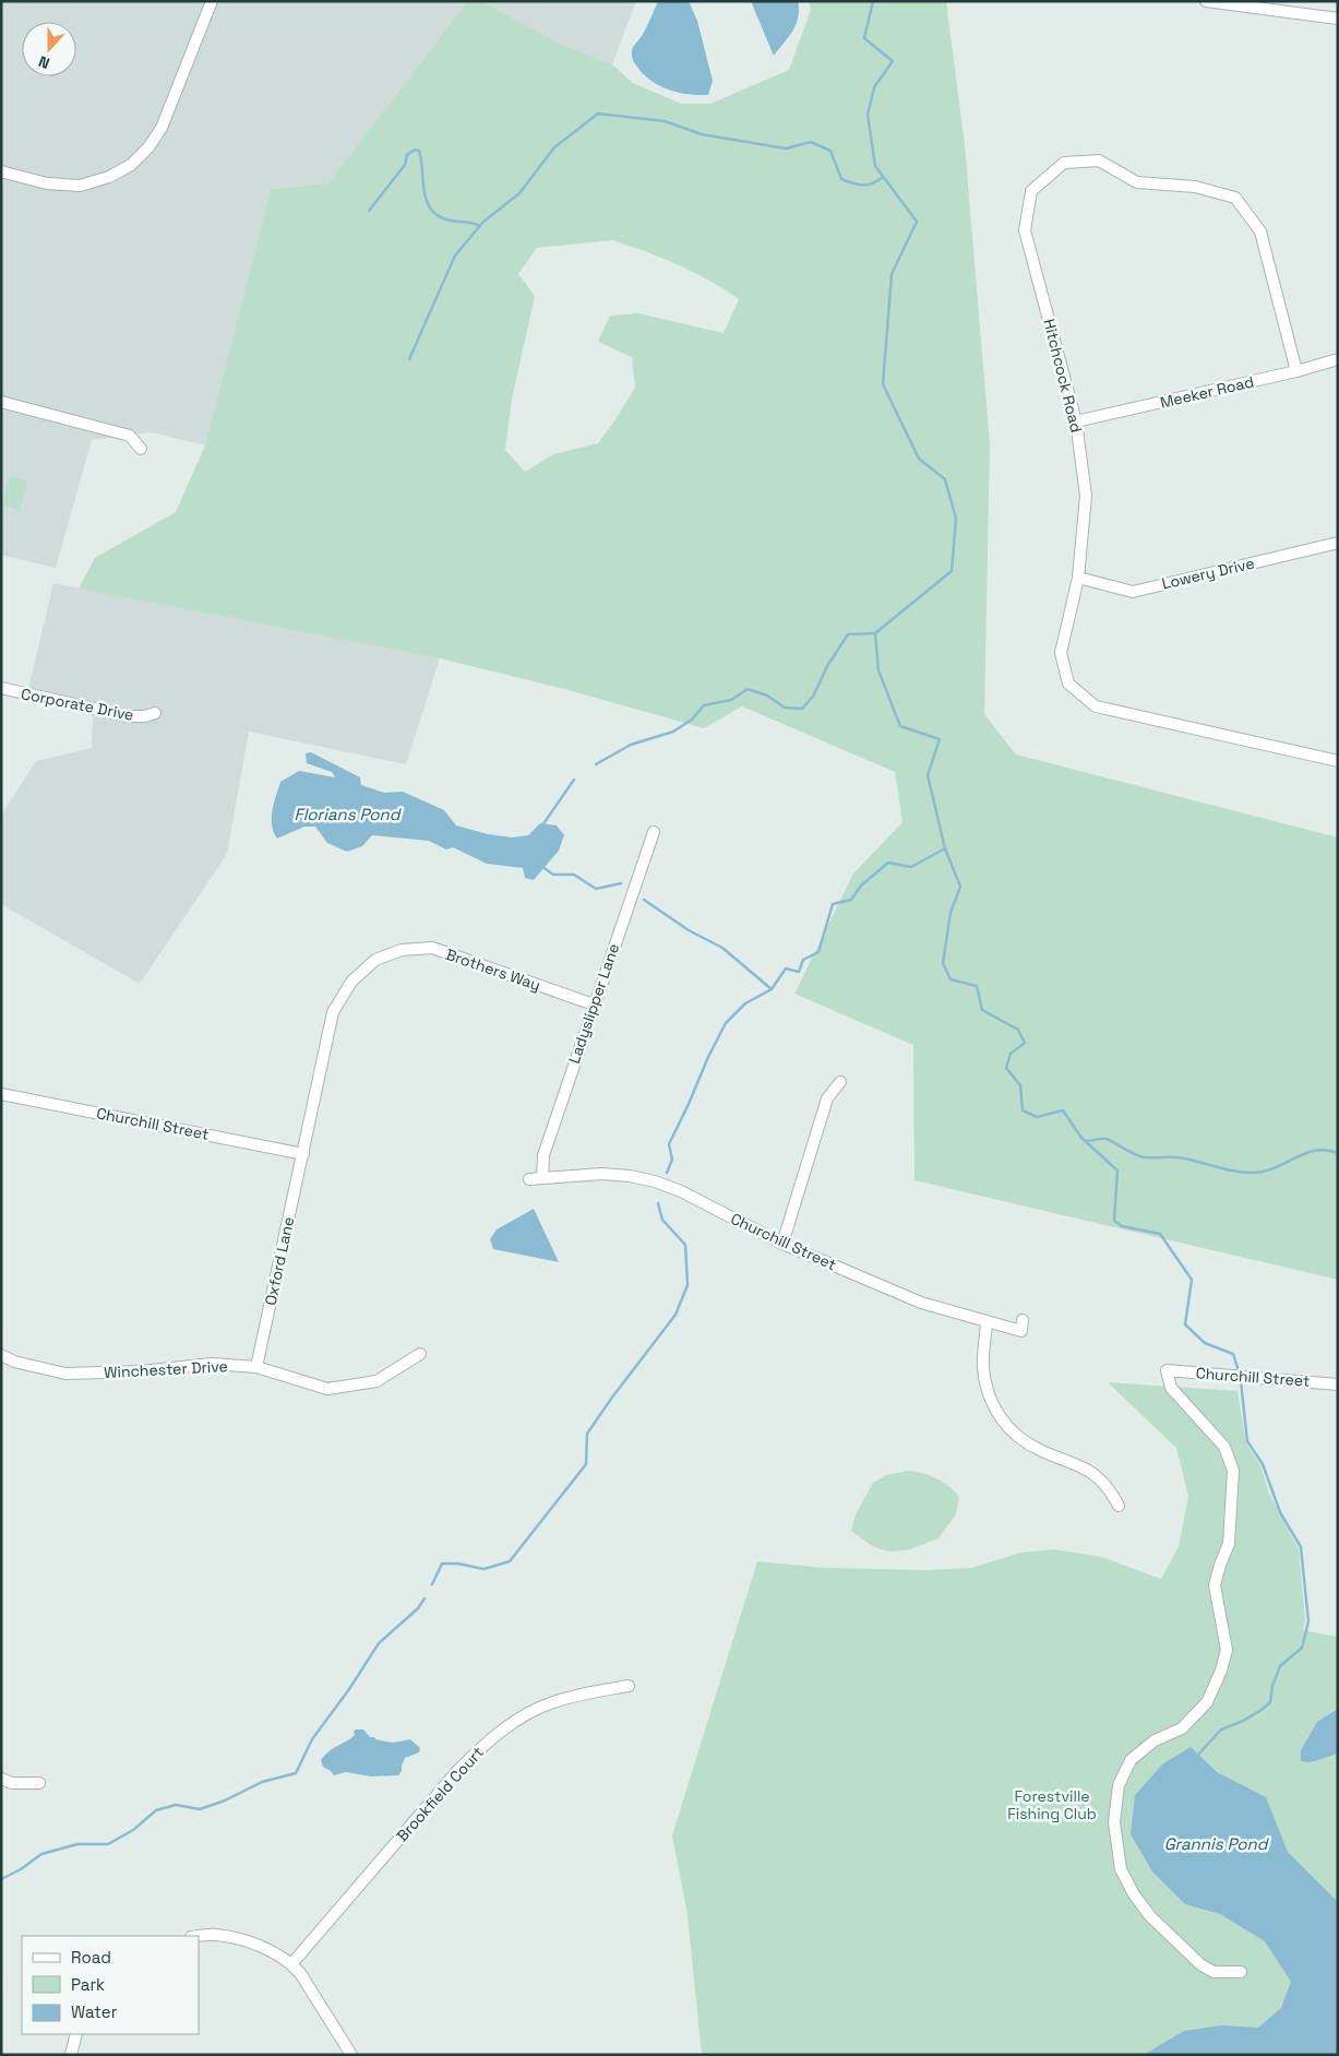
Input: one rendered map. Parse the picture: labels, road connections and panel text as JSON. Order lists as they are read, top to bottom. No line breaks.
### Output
{"streets":{"street":["Hitchcock Road","Meeker Road","Lowery Drive","Corporate Drive","Brothers Way","Ladyslipper Lane","Churchill Street","Oxford Lane","Winchester Drive","Brookfield Court"]},"crossings":[["Hitchcock Road","Meeker Road"],["Hitchcock Road","Lowery Drive"],["Brothers Way","Ladyslipper Lane"],["Brothers Way","Churchill Street"],["Brothers Way","Oxford Lane"],["Ladyslipper Lane","Churchill Street"],["Churchill Street","Oxford Lane"],["Oxford Lane","Winchester Drive"]],"water":["Florians Pond","Grannis Pond"],"parks":["Forestville Fishing Club"],"legend":["Road","Park","Water"],"north":"bottom"}
